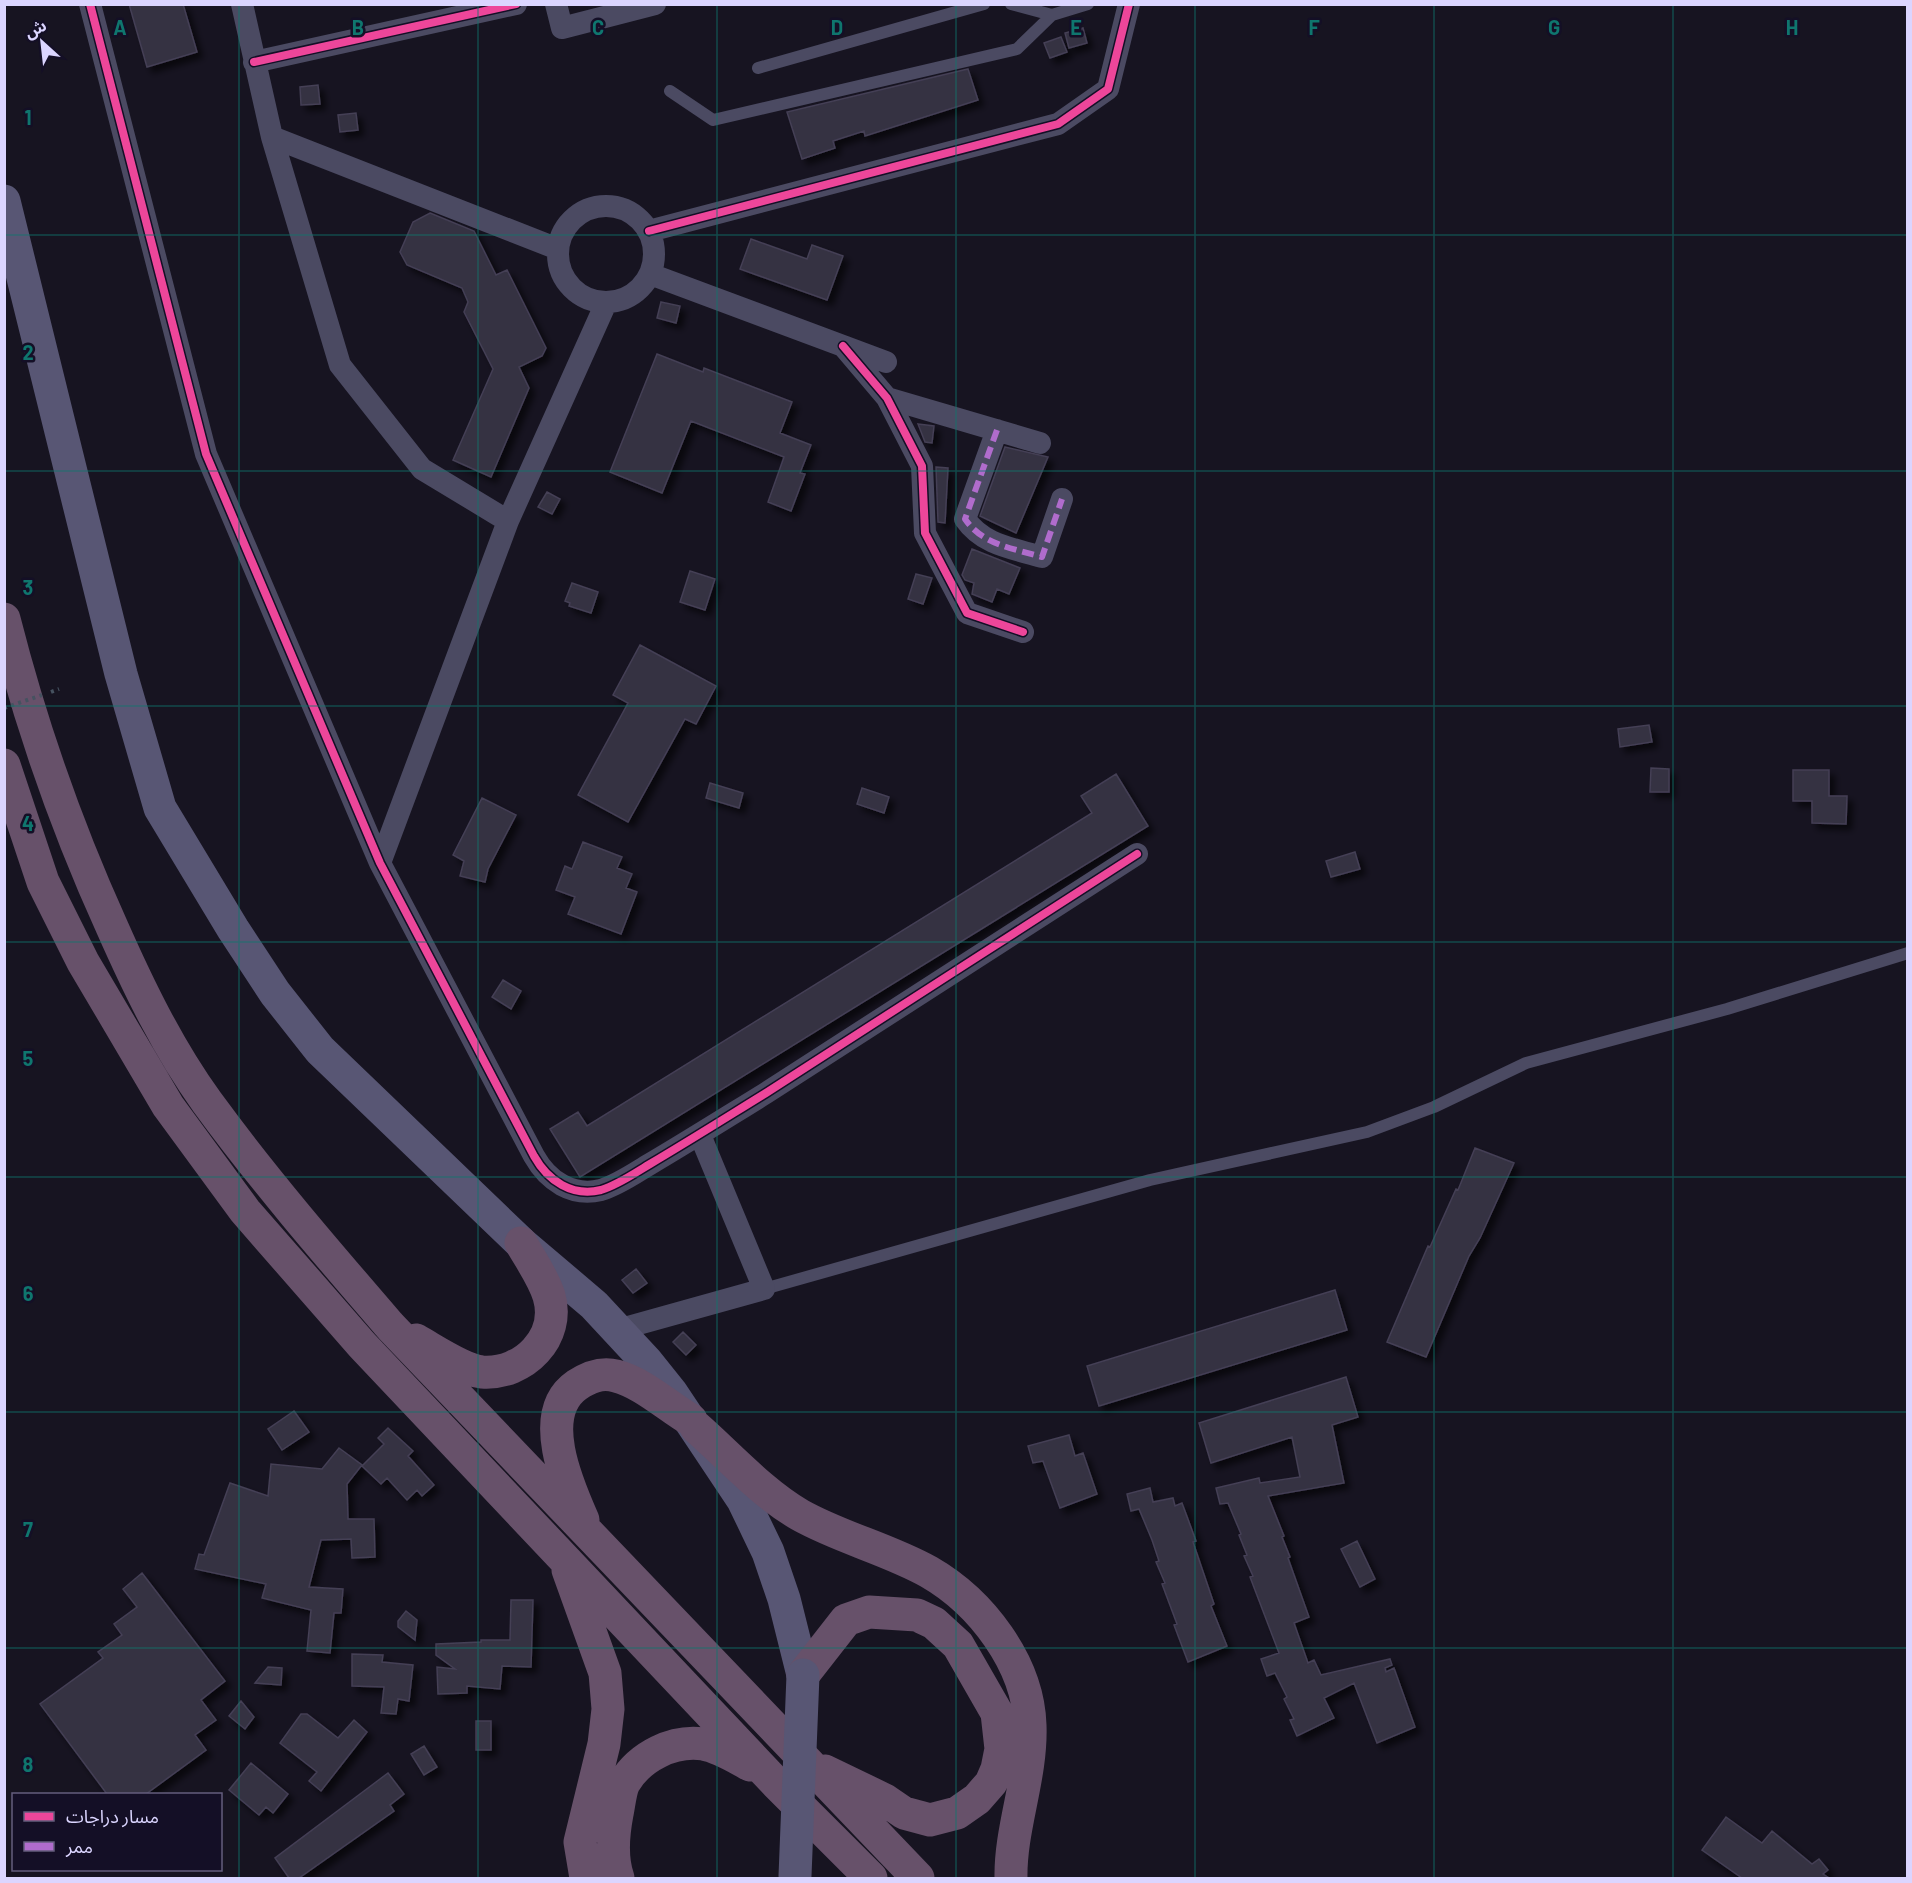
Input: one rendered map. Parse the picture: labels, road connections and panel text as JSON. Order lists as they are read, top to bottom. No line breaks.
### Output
{"legend":["مسار دراجات","ممر"],"north":"top left","grid":{"columns":["A","B","C","D","E","F","G","H"],"rows":["1","2","3","4","5","6","7","8"]}}
